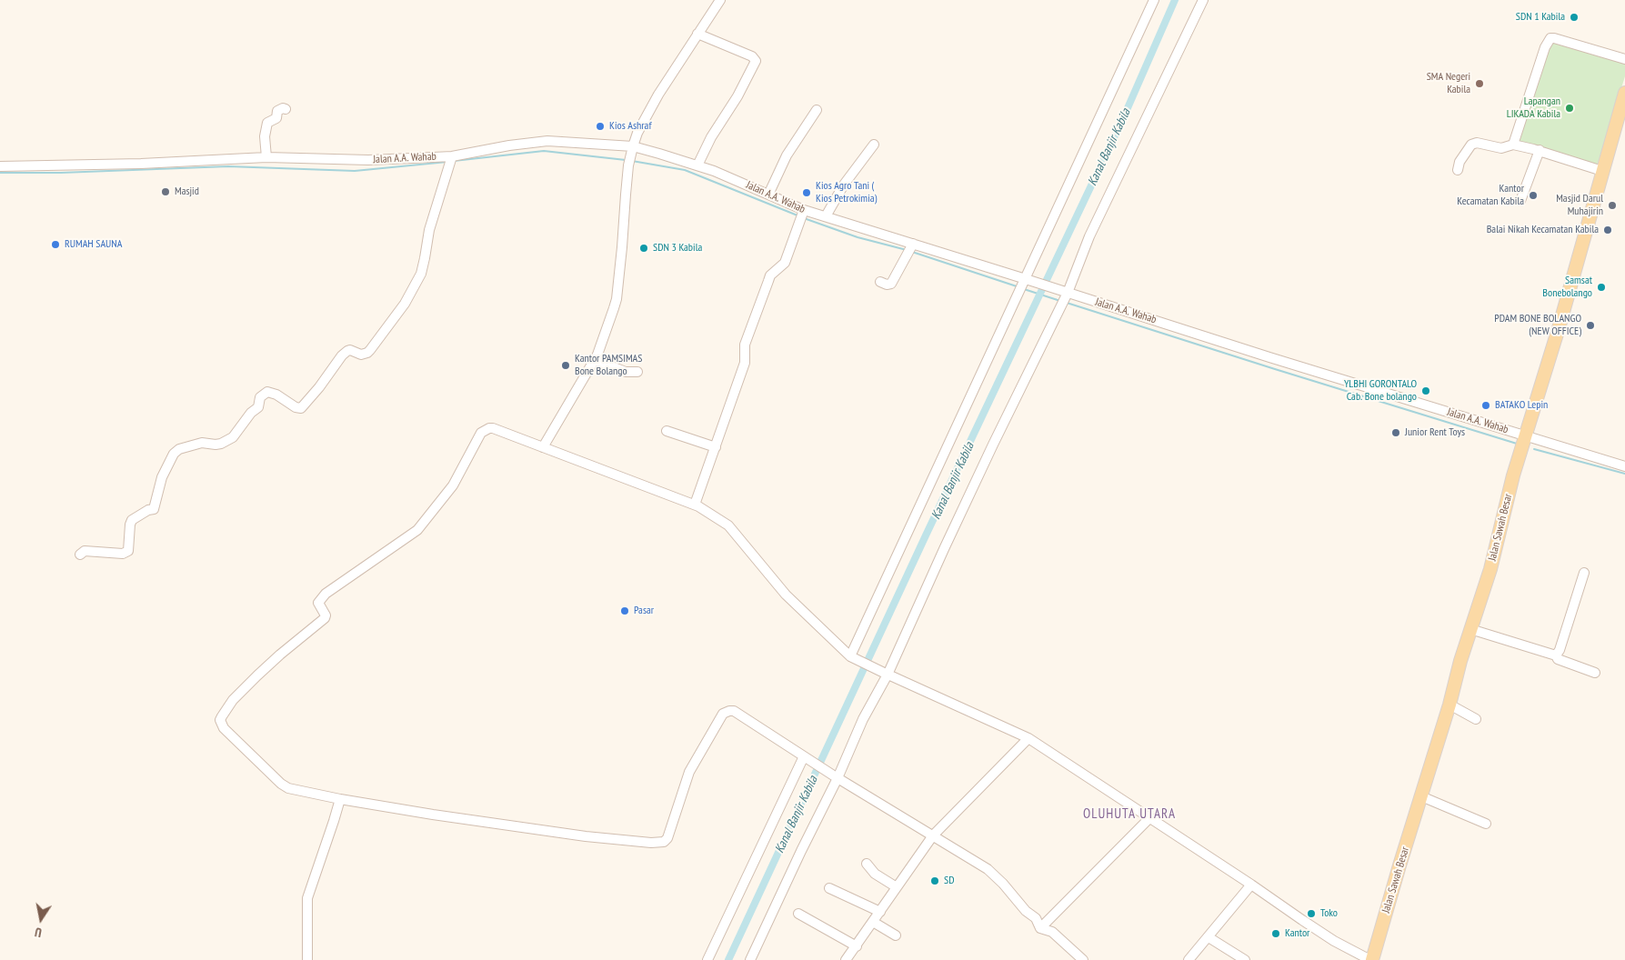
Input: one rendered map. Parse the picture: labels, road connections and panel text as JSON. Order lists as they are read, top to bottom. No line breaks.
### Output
{"streets":{"main road":["Jalan Sawah Besar"],"street":["Jalan A.A. Wahab"]},"crossings":[["Jalan A.A. Wahab","Jalan Sawah Besar"]],"districts":["OLUHUTA UTARA"],"water":["Kanal Banjir Kabila"],"places":["SDN 1 Kabila","SMA Negeri Kabila","Lapangan LIKADA Kabila","Kios Ashraf","Masjid","Kios Agro Tani ( Kios Petrokimia)","Kantor Kecamatan Kabila","Masjid Darul Muhajirin","Balai Nikah Kecamatan Kabila","RUMAH SAUNA","SDN 3 Kabila","Samsat Bonebolango","PDAM BONE BOLANGO (NEW OFFICE)","Kantor PAMSIMAS Bone Bolango","YLBHI GORONTALO Cab. Bone bolango","BATAKO Lepin","Junior Rent Toys","Pasar","SD","Toko","Kantor"],"north":"bottom"}
